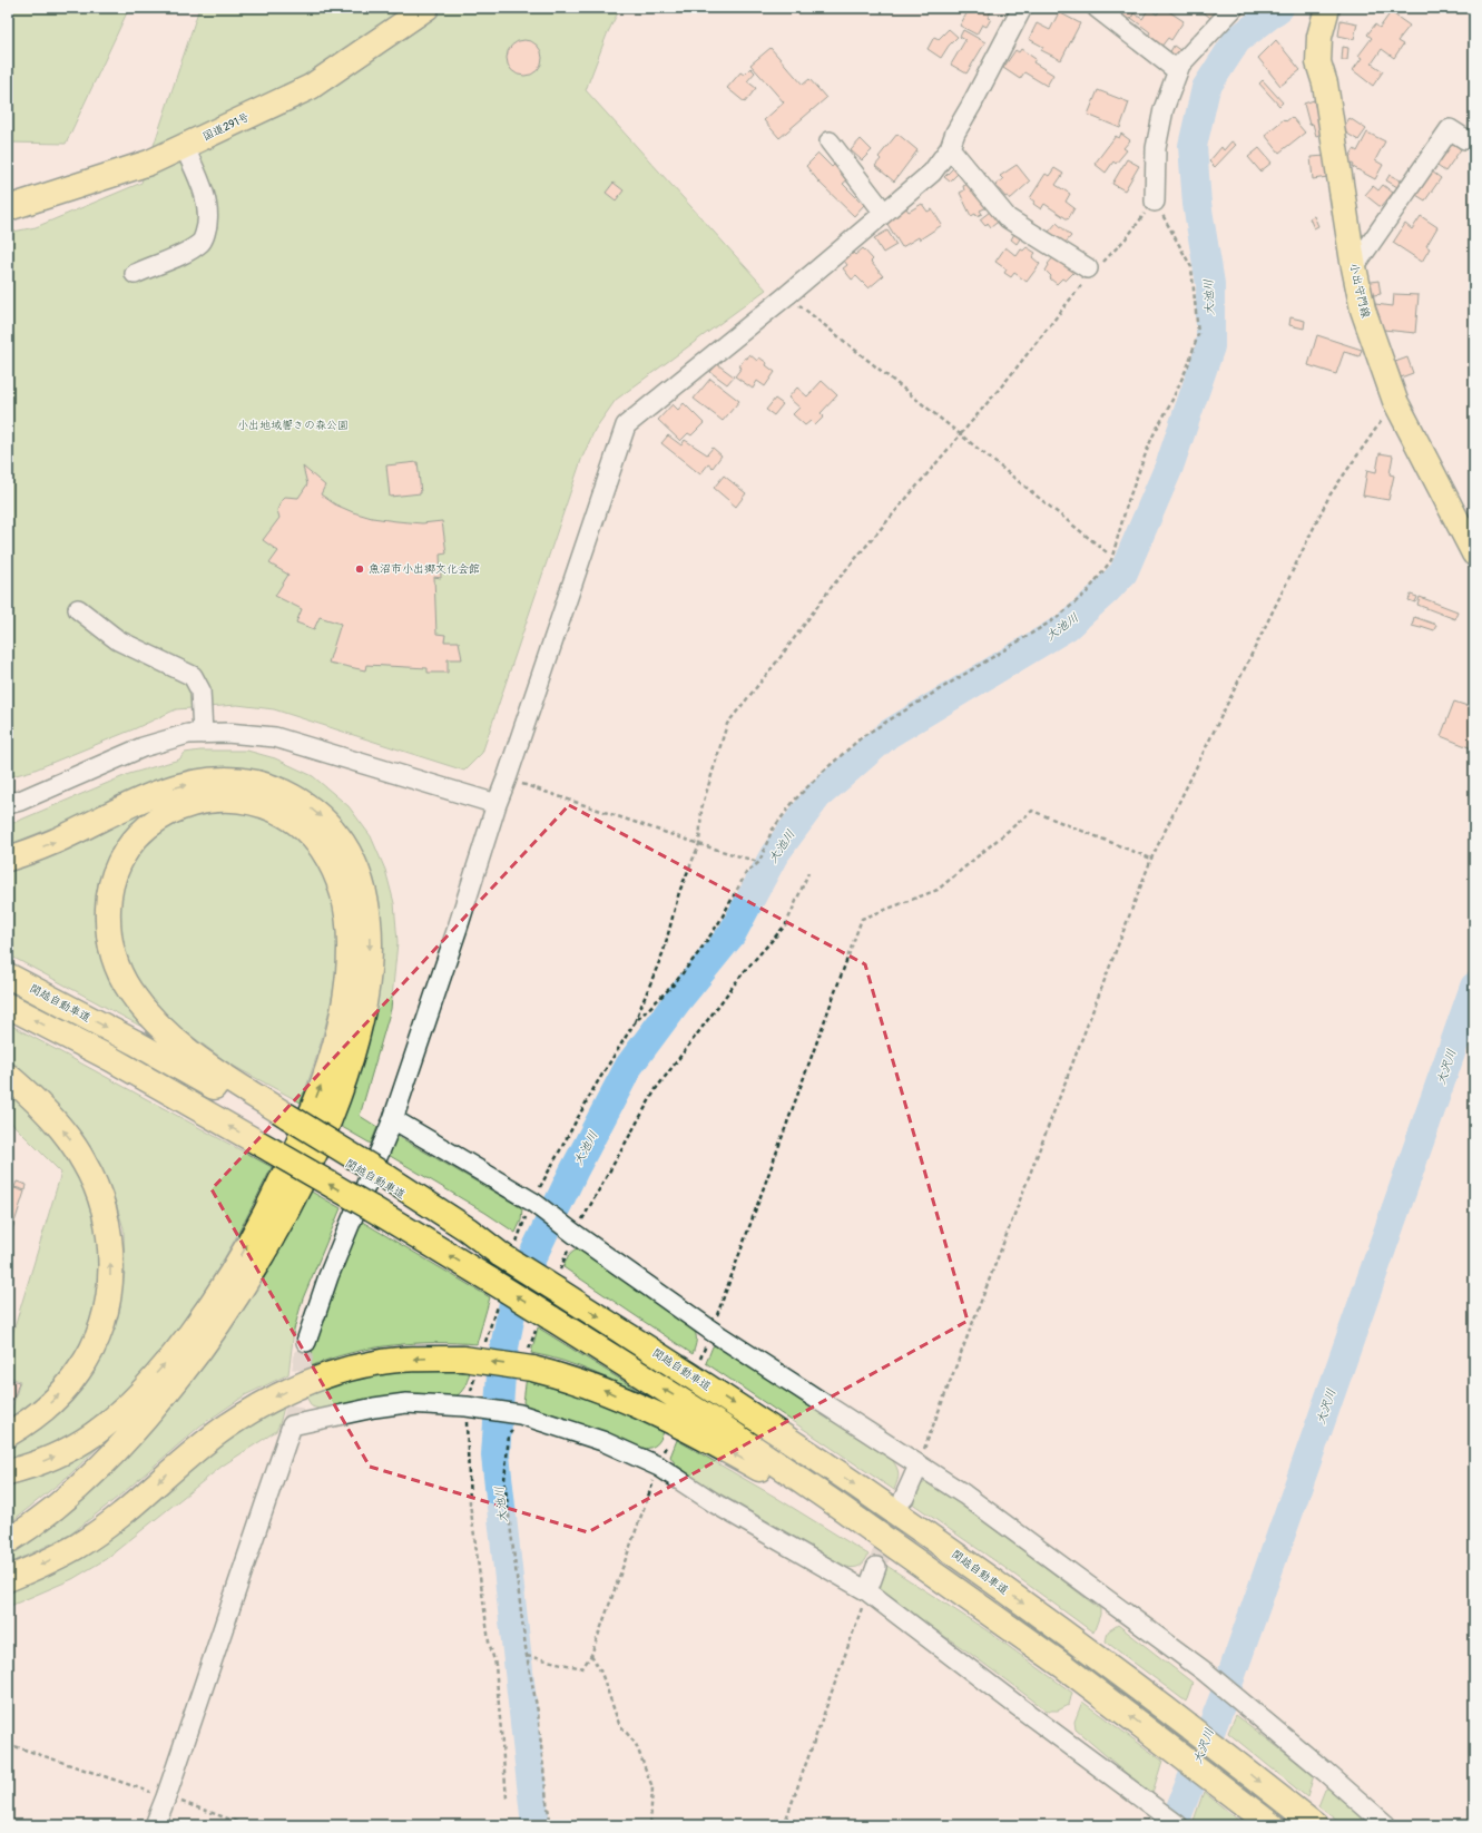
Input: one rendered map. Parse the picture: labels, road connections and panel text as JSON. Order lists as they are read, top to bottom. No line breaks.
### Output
{"streets":{"main road":["国道291号","小出守門線","関越自動車道"]},"water":["大池川","大沢川"],"parks":["小出地域響きの森公園"],"places":["魚沼市小出郷文化会館"]}
